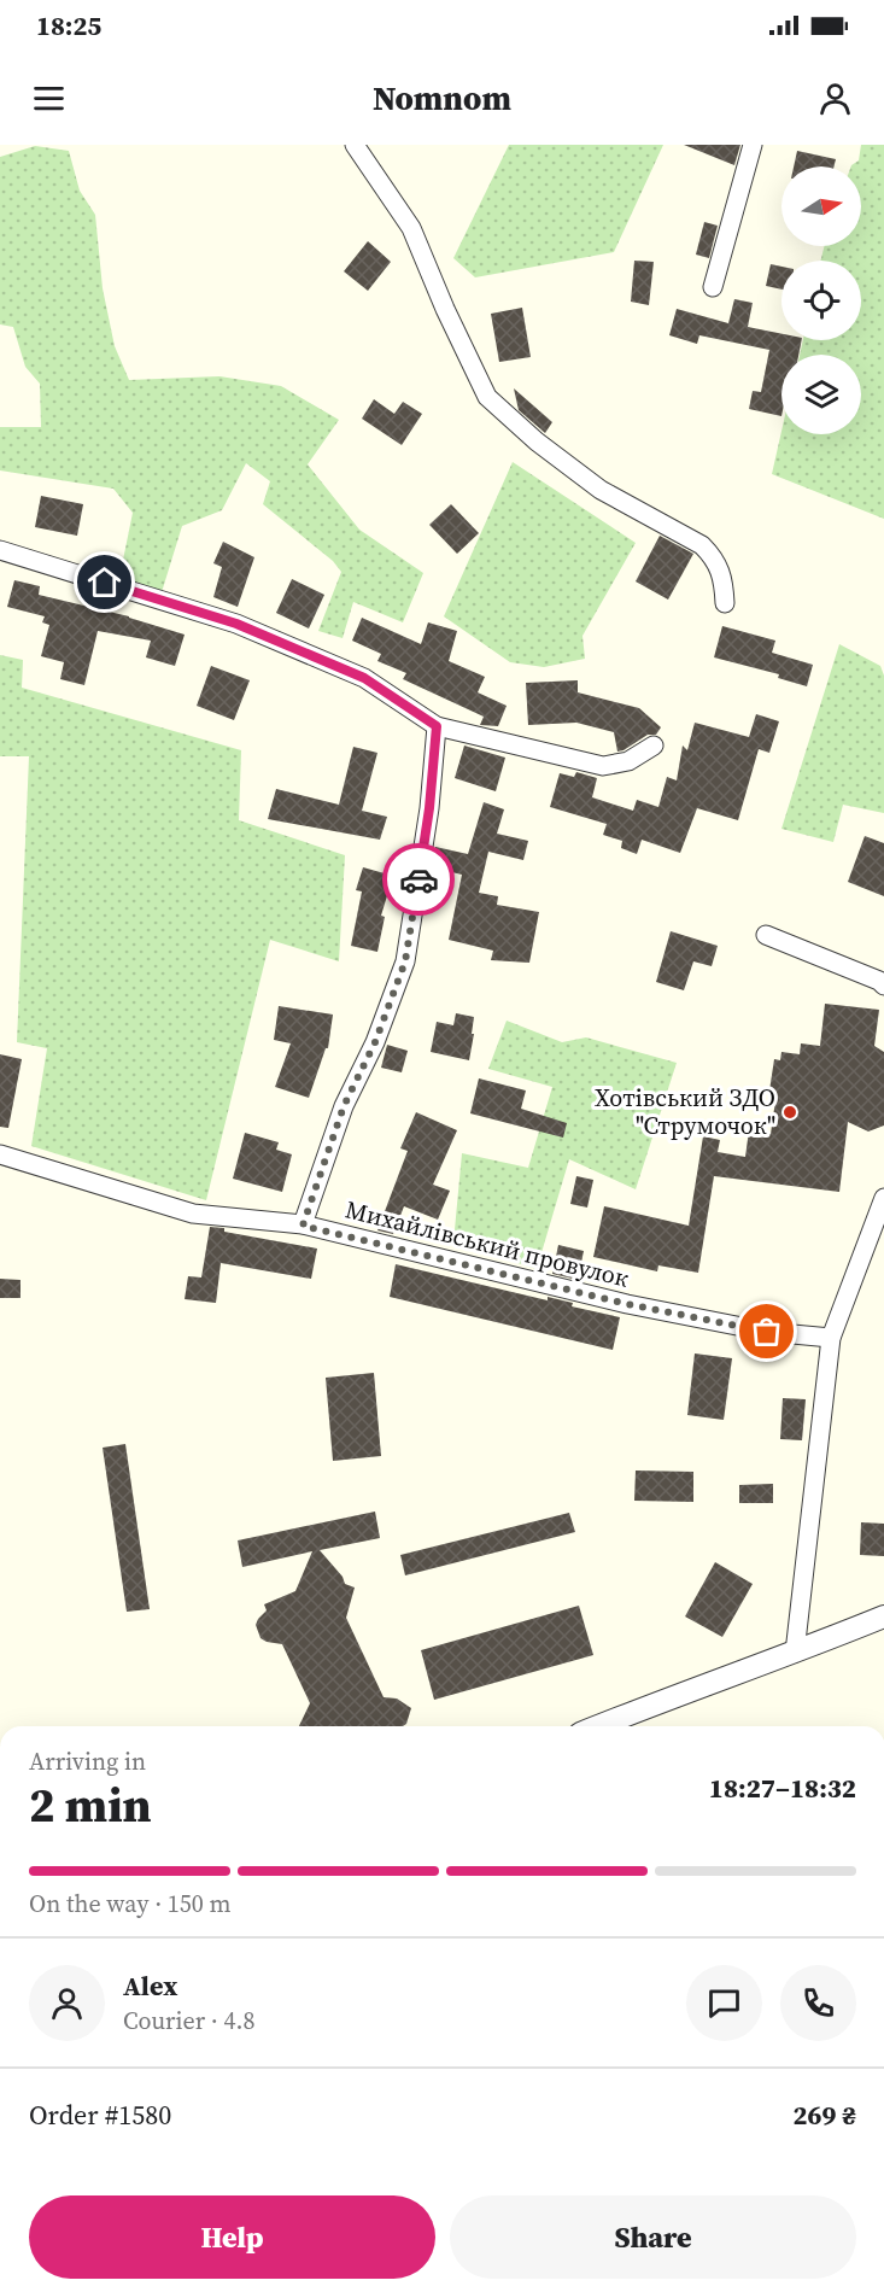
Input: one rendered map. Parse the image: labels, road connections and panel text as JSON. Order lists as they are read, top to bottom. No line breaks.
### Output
{"streets":{"street":["Михайлівський провулок"]},"places":["Хотівський ЗДО \"Струмочок\""],"north":"right","page":{"status":"18:25","header":"Nomnom","heading":["2 min","Arriving in","18:27–18:32"],"panel":["Alex","Courier · 4.8","Order #1580","269 ₴"],"bar":"On the way · 150 m","buttons":["Help","Share"]}}
